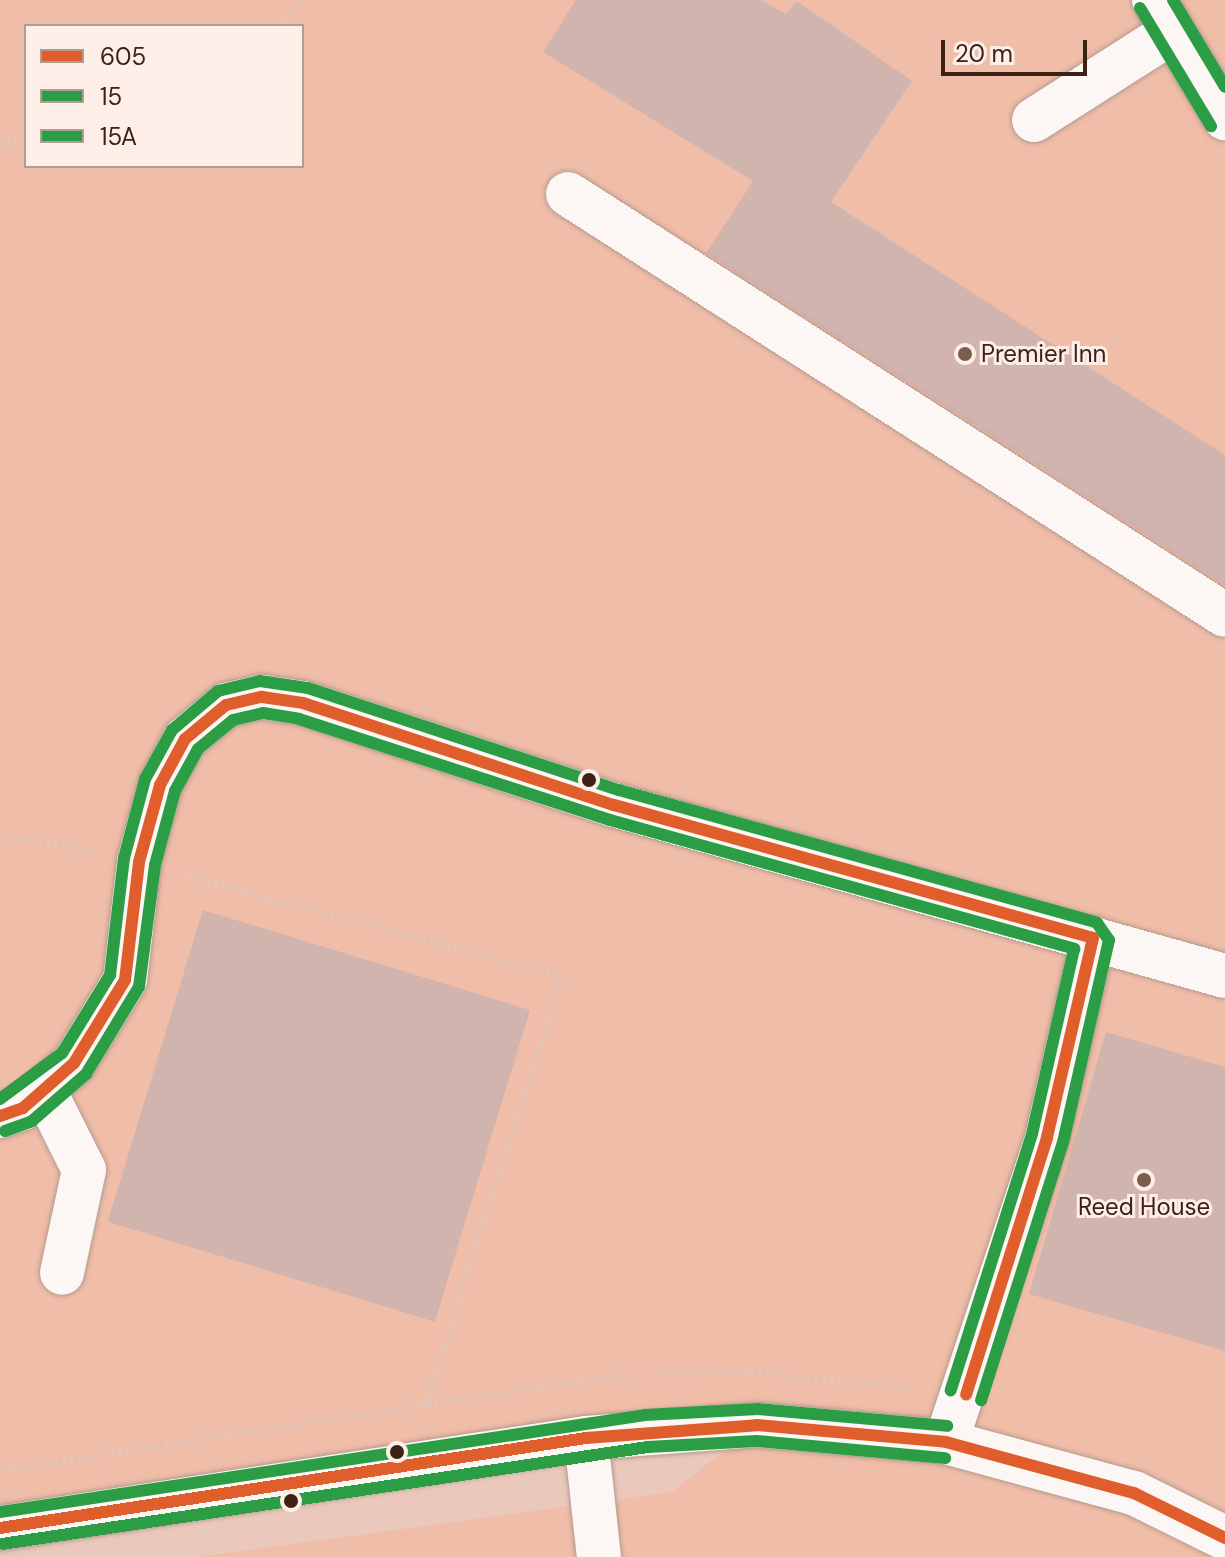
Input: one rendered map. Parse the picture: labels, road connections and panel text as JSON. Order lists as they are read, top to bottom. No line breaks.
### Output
{"places":["Premier Inn","Reed House"],"lines":["transit line 15A","transit line 15","transit line 605"],"legend":["605","15","15A"],"scale_bar":"20 m"}
